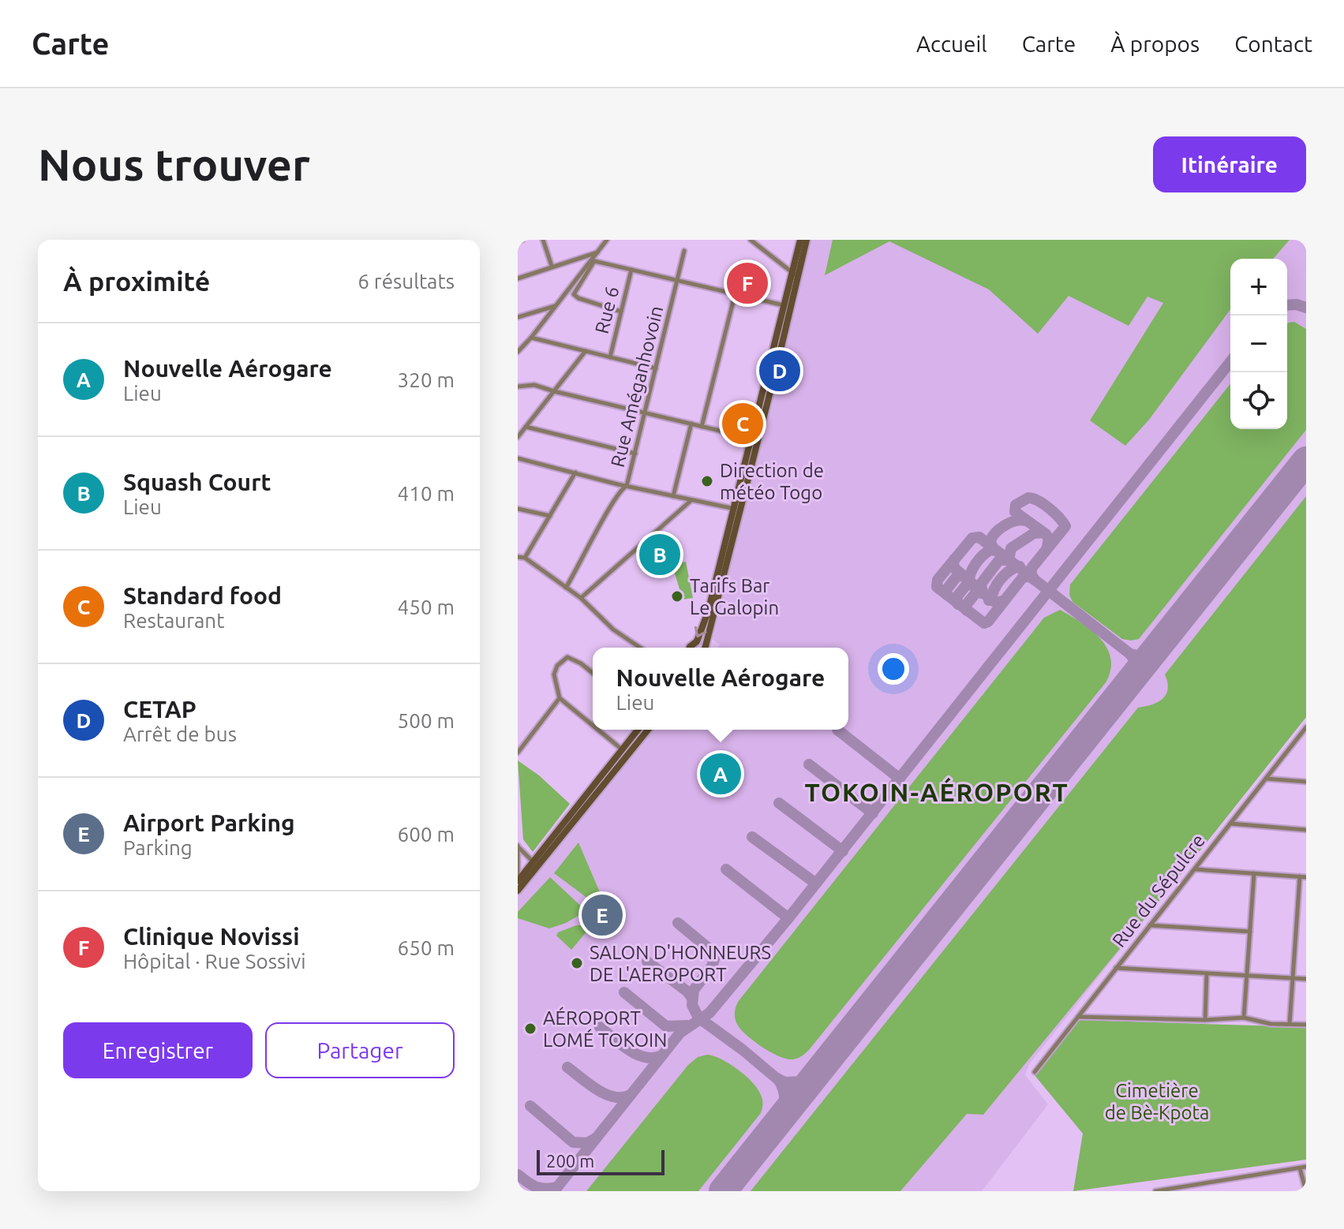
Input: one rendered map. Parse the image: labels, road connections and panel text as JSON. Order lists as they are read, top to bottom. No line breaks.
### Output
{"streets":{"street":["Rue 6","Rue Améganhovoin","Rue du Sépulcre"]},"districts":["TOKOIN-AÉROPORT"],"parks":["Cimetière de Bè-Kpota"],"places":["Direction de météo Togo","Tarifs Bar Le Galopin","SALON D'HONNEURS DE L'AEROPORT","AÉROPORT LOMÉ TOKOIN"],"scale_bar":"200 m","page":{"header":"Carte","nav":["Accueil","Carte","À propos","Contact"],"buttons":["Itinéraire",["Enregistrer","Partager"]],"title":"Nous trouver","heading":["À proximité","6 résultats"],"map_buttons":["+","−"],"pins":["F","D","C","B","A","E"],"list":[{"mark":"A","name":"Nouvelle Aérogare","note":"Lieu","value":"320 m"},{"mark":"B","name":"Squash Court","note":"Lieu","value":"410 m"},{"mark":"C","name":"Standard food","note":"Restaurant","value":"450 m"},{"mark":"D","name":"CETAP","note":"Arrêt de bus","value":"500 m"},{"mark":"E","name":"Airport Parking","note":"Parking","value":"600 m"},{"mark":"F","name":"Clinique Novissi","note":"Hôpital · Rue Sossivi","value":"650 m"}],"popup":["Nouvelle Aérogare","Lieu"],"scale":"200 m"}}
